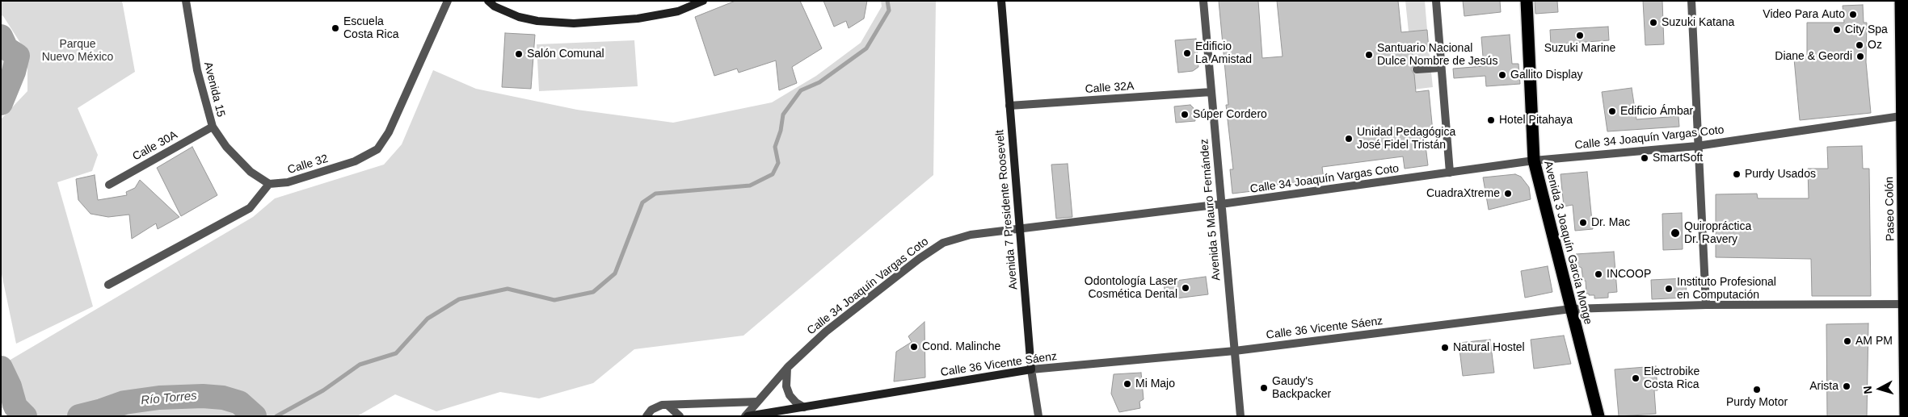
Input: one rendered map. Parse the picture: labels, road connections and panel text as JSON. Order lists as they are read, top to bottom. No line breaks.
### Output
{"streets":{"highway":["Paseo Colón","Avenida 3 Joaquín García Monge"],"street":["Calle 32A","Avenida 15","Calle 34 Joaquín Vargas Coto","Calle 30A","Calle 32","Avenida 7 Presidente Roosevelt","Avenida 5 Mauro Fernández","Calle 36 Vicente Sáenz"]},"crossings":[["Calle 32A","Avenida 7 Presidente Roosevelt"],["Calle 32A","Avenida 5 Mauro Fernández"],["Avenida 15","Calle 30A"],["Avenida 15","Calle 32"],["Calle 34 Joaquín Vargas Coto","Paseo Colón"],["Calle 34 Joaquín Vargas Coto","Avenida 7 Presidente Roosevelt"],["Calle 34 Joaquín Vargas Coto","Avenida 5 Mauro Fernández"],["Calle 34 Joaquín Vargas Coto","Avenida 3 Joaquín García Monge"],["Calle 34 Joaquín Vargas Coto","Calle 36 Vicente Sáenz"],["Paseo Colón","Calle 36 Vicente Sáenz"],["Avenida 7 Presidente Roosevelt","Calle 36 Vicente Sáenz"],["Avenida 5 Mauro Fernández","Calle 36 Vicente Sáenz"],["Avenida 3 Joaquín García Monge","Calle 36 Vicente Sáenz"]],"water":["Río Torres"],"parks":["Parque Nuevo México"],"places":["Video Para Auto","Suzuki Katana","Escuela Costa Rica","City Spa","Suzuki Marine","Oz","Edificio La Amistad","Salón Comunal","Santuario Nacional Dulce Nombre de Jesús","Diane & Geordi","Gallito Display","Edificio Ámbar","Súper Cordero","Hotel Pitahaya","Unidad Pedagógica José Fidel Tristán","SmartSoft","Purdy Usados","CuadraXtreme","Dr. Mac","Quiropráctica Dr. Ravery","INCOOP","Odontología Laser Cosmética Dental","Instituto Profesional en Computación","AM PM","Cond. Malinche","Natural Hostel","Electrobike Costa Rica","Mi Majo","Arista","Gaudy's Backpacker","Purdy Motor"],"north":"left"}
